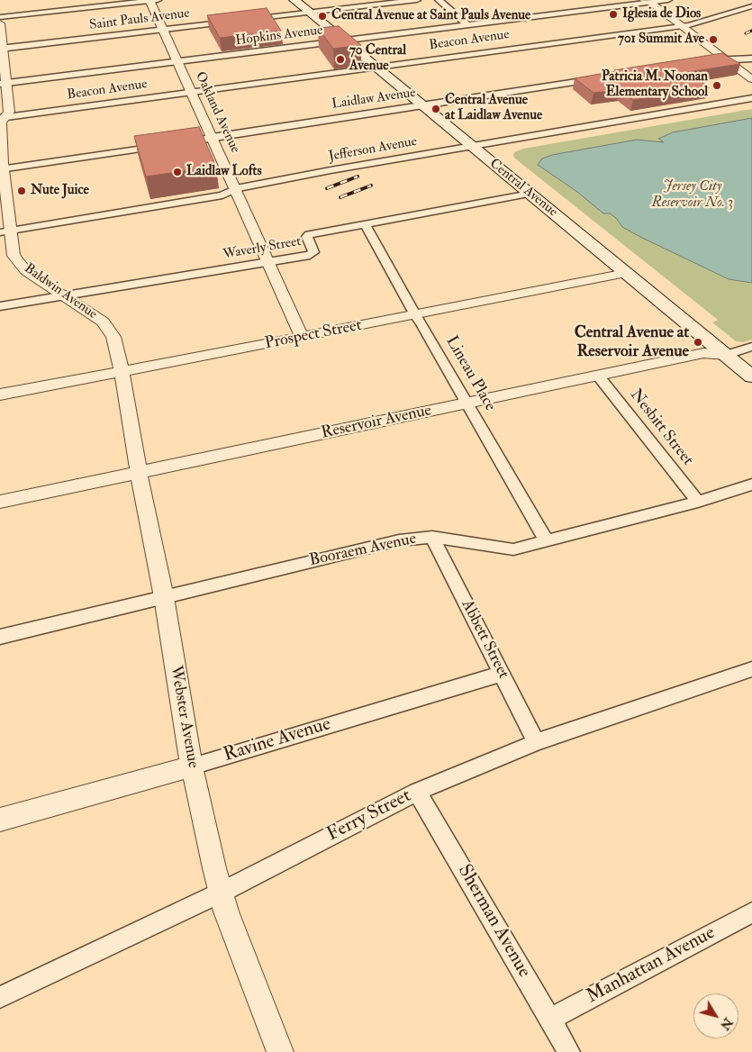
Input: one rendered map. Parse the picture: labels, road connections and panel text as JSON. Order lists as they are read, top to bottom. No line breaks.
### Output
{"streets":{"main road":["Central Avenue"],"street":["Saint Pauls Avenue","Hopkins Avenue","Beacon Avenue","Laidlaw Avenue","Oakland Avenue","Jefferson Avenue","Waverly Street","Baldwin Avenue","Prospect Street","Lineau Place","Reservoir Avenue","Nesbitt Street","Booraem Avenue","Abbett Street","Webster Avenue","Ravine Avenue","Ferry Street","Sherman Avenue","Manhattan Avenue"]},"crossings":[["Saint Pauls Avenue","Oakland Avenue"],["Saint Pauls Avenue","Central Avenue"],["Saint Pauls Avenue","Baldwin Avenue"],["Hopkins Avenue","Oakland Avenue"],["Hopkins Avenue","Central Avenue"],["Hopkins Avenue","Baldwin Avenue"],["Beacon Avenue","Oakland Avenue"],["Beacon Avenue","Central Avenue"],["Beacon Avenue","Baldwin Avenue"],["Laidlaw Avenue","Oakland Avenue"],["Laidlaw Avenue","Central Avenue"],["Oakland Avenue","Jefferson Avenue"],["Oakland Avenue","Waverly Street"],["Oakland Avenue","Prospect Street"],["Jefferson Avenue","Central Avenue"],["Jefferson Avenue","Baldwin Avenue"],["Central Avenue","Waverly Street"],["Central Avenue","Prospect Street"],["Central Avenue","Reservoir Avenue"],["Waverly Street","Baldwin Avenue"],["Waverly Street","Lineau Place"],["Baldwin Avenue","Prospect Street"],["Baldwin Avenue","Webster Avenue"],["Prospect Street","Lineau Place"],["Prospect Street","Webster Avenue"],["Lineau Place","Reservoir Avenue"],["Lineau Place","Booraem Avenue"],["Reservoir Avenue","Nesbitt Street"],["Reservoir Avenue","Webster Avenue"],["Nesbitt Street","Booraem Avenue"],["Booraem Avenue","Abbett Street"],["Booraem Avenue","Webster Avenue"],["Abbett Street","Ravine Avenue"],["Abbett Street","Ferry Street"],["Webster Avenue","Ravine Avenue"],["Webster Avenue","Ferry Street"],["Ferry Street","Sherman Avenue"],["Sherman Avenue","Manhattan Avenue"]],"water":["Jersey City Reservoir No. 3"],"places":["Iglesia de Dios","Central Avenue at Saint Pauls Avenue","701 Summit Ave","70 Central Avenue","Patricia M. Noonan Elementary School","Central Avenue at Laidlaw Avenue","Laidlaw Lofts","Nute Juice","Central Avenue at Reservoir Avenue"],"north":"bottom right"}
